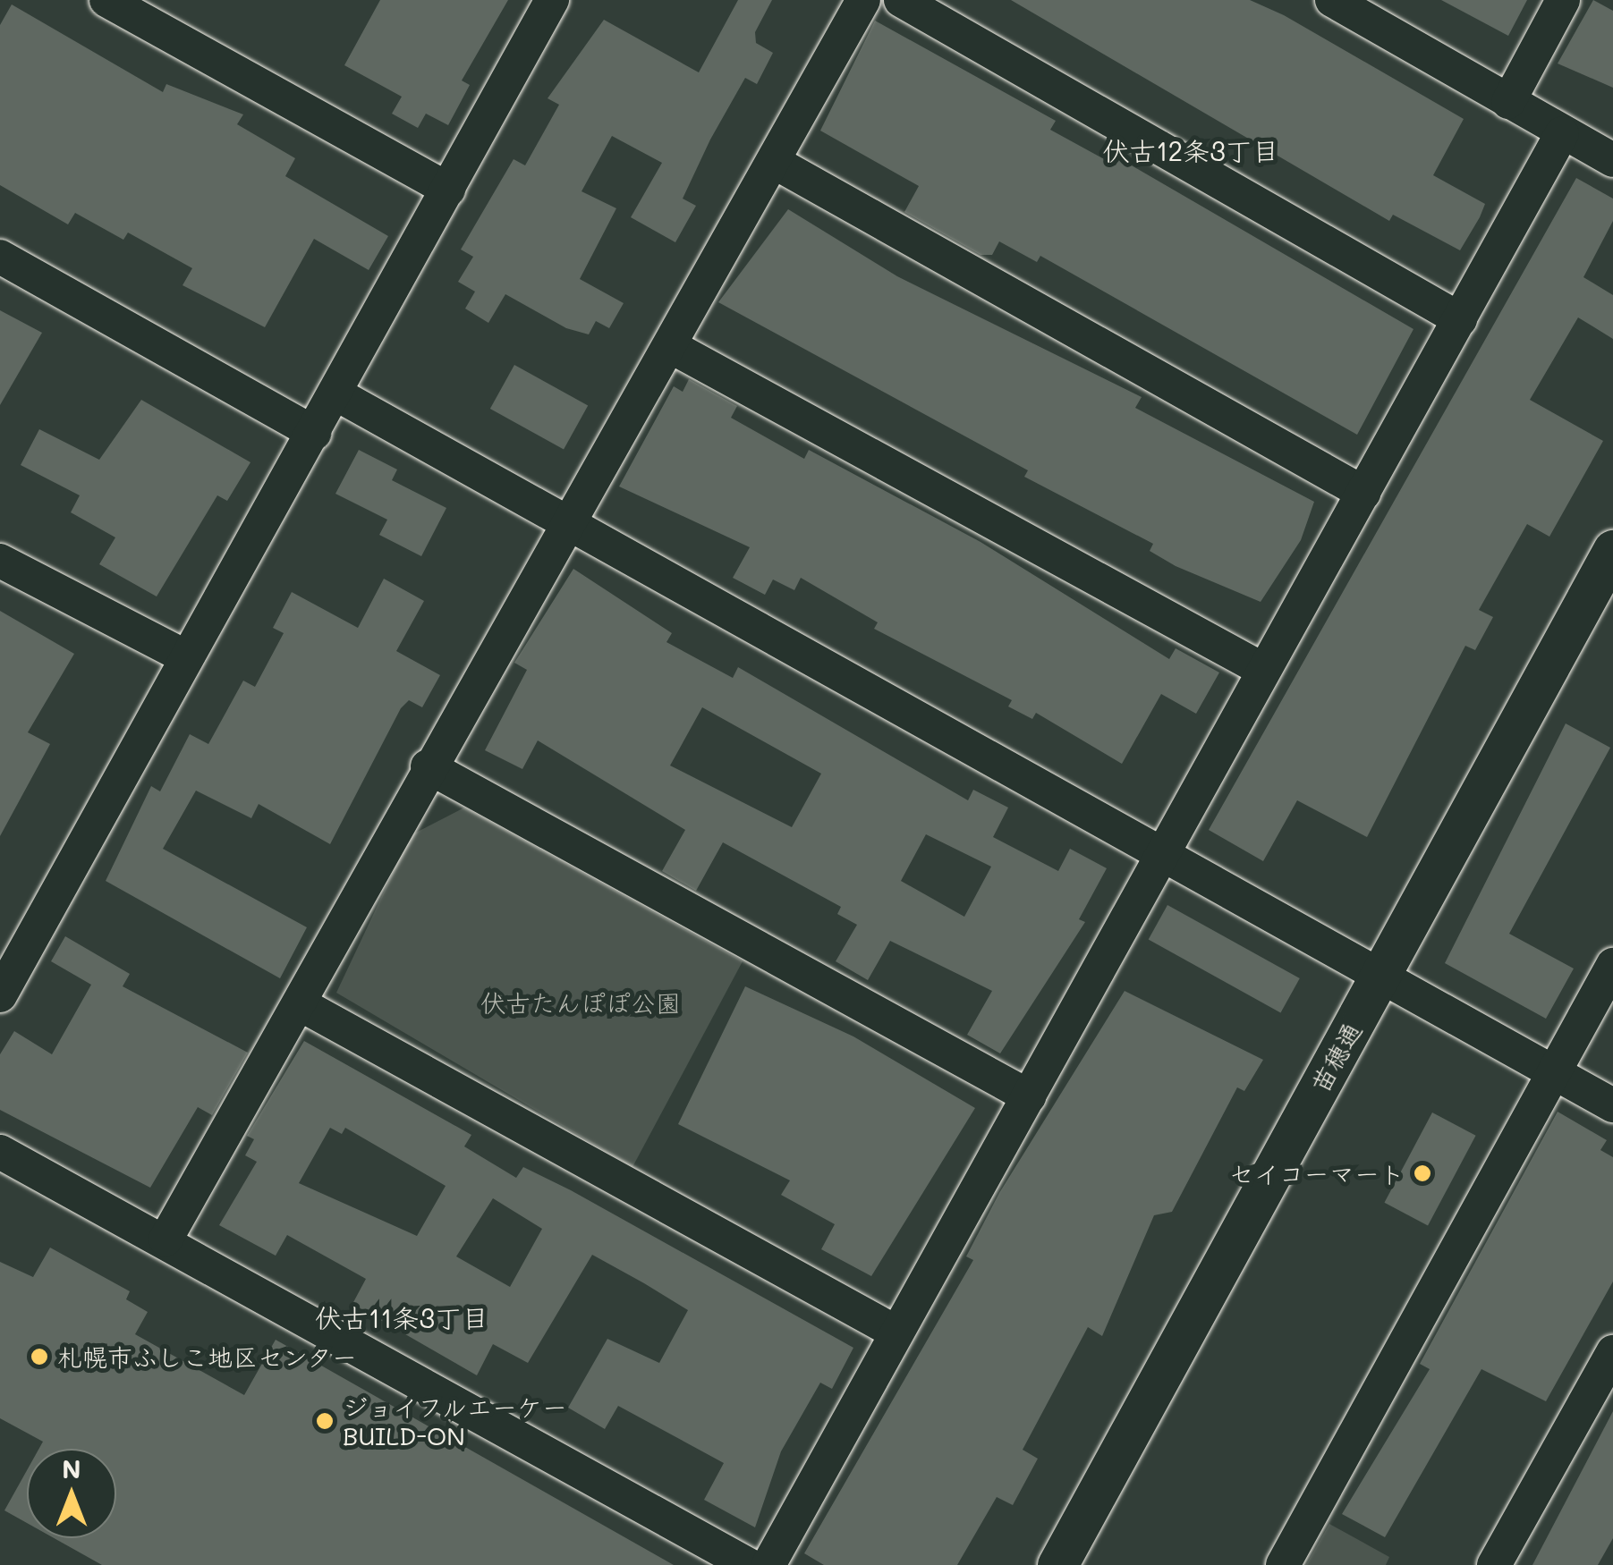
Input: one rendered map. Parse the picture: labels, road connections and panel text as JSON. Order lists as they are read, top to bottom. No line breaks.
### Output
{"streets":{"street":["苗穂通"]},"districts":["伏古12条3丁目","伏古11条3丁目"],"parks":["伏古たんぽぽ公園"],"places":["セイコーマート","札幌市ふしこ地区センター","ジョイフルエーケー BUILD-ON"],"north":"top"}
